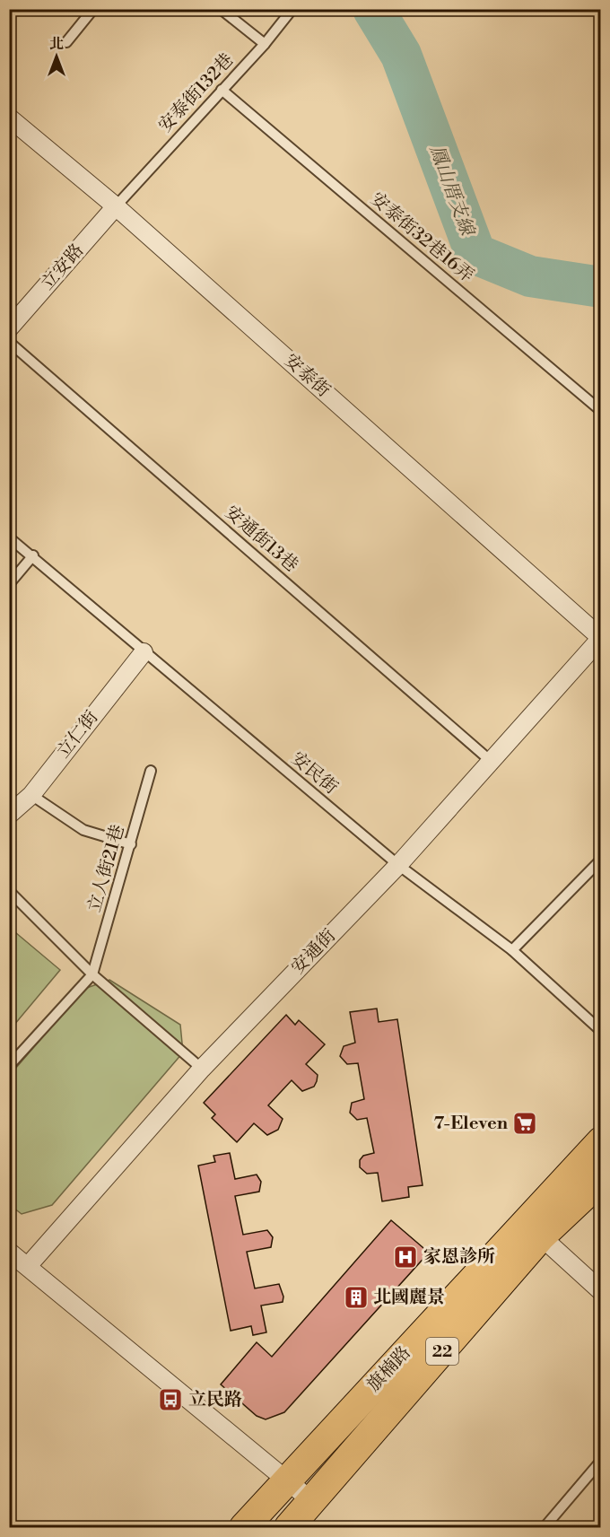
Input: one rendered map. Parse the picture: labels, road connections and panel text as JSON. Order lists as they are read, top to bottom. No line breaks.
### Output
{"streets":{"main road":["22","旗楠路"],"street":["立安路","安泰街","立仁街","安通街"],"lane":["安泰街132巷","安泰街32巷16弄","安通街13巷","安民街","立人街21巷"]},"crossings":[["安泰街132巷","安泰街32巷16弄"],["安泰街132巷","立安路"],["安泰街132巷","安泰街"],["立安路","安泰街"],["安泰街","安通街"],["安通街13巷","安通街"],["立仁街","安民街"],["安民街","安通街"]],"water":["鳳山厝支線"],"places":{"supermarket":["7-Eleven"],"hospital":["家恩診所"],"building":["北國麗景"],"bus stop":["立民路"]},"north":"top"}
